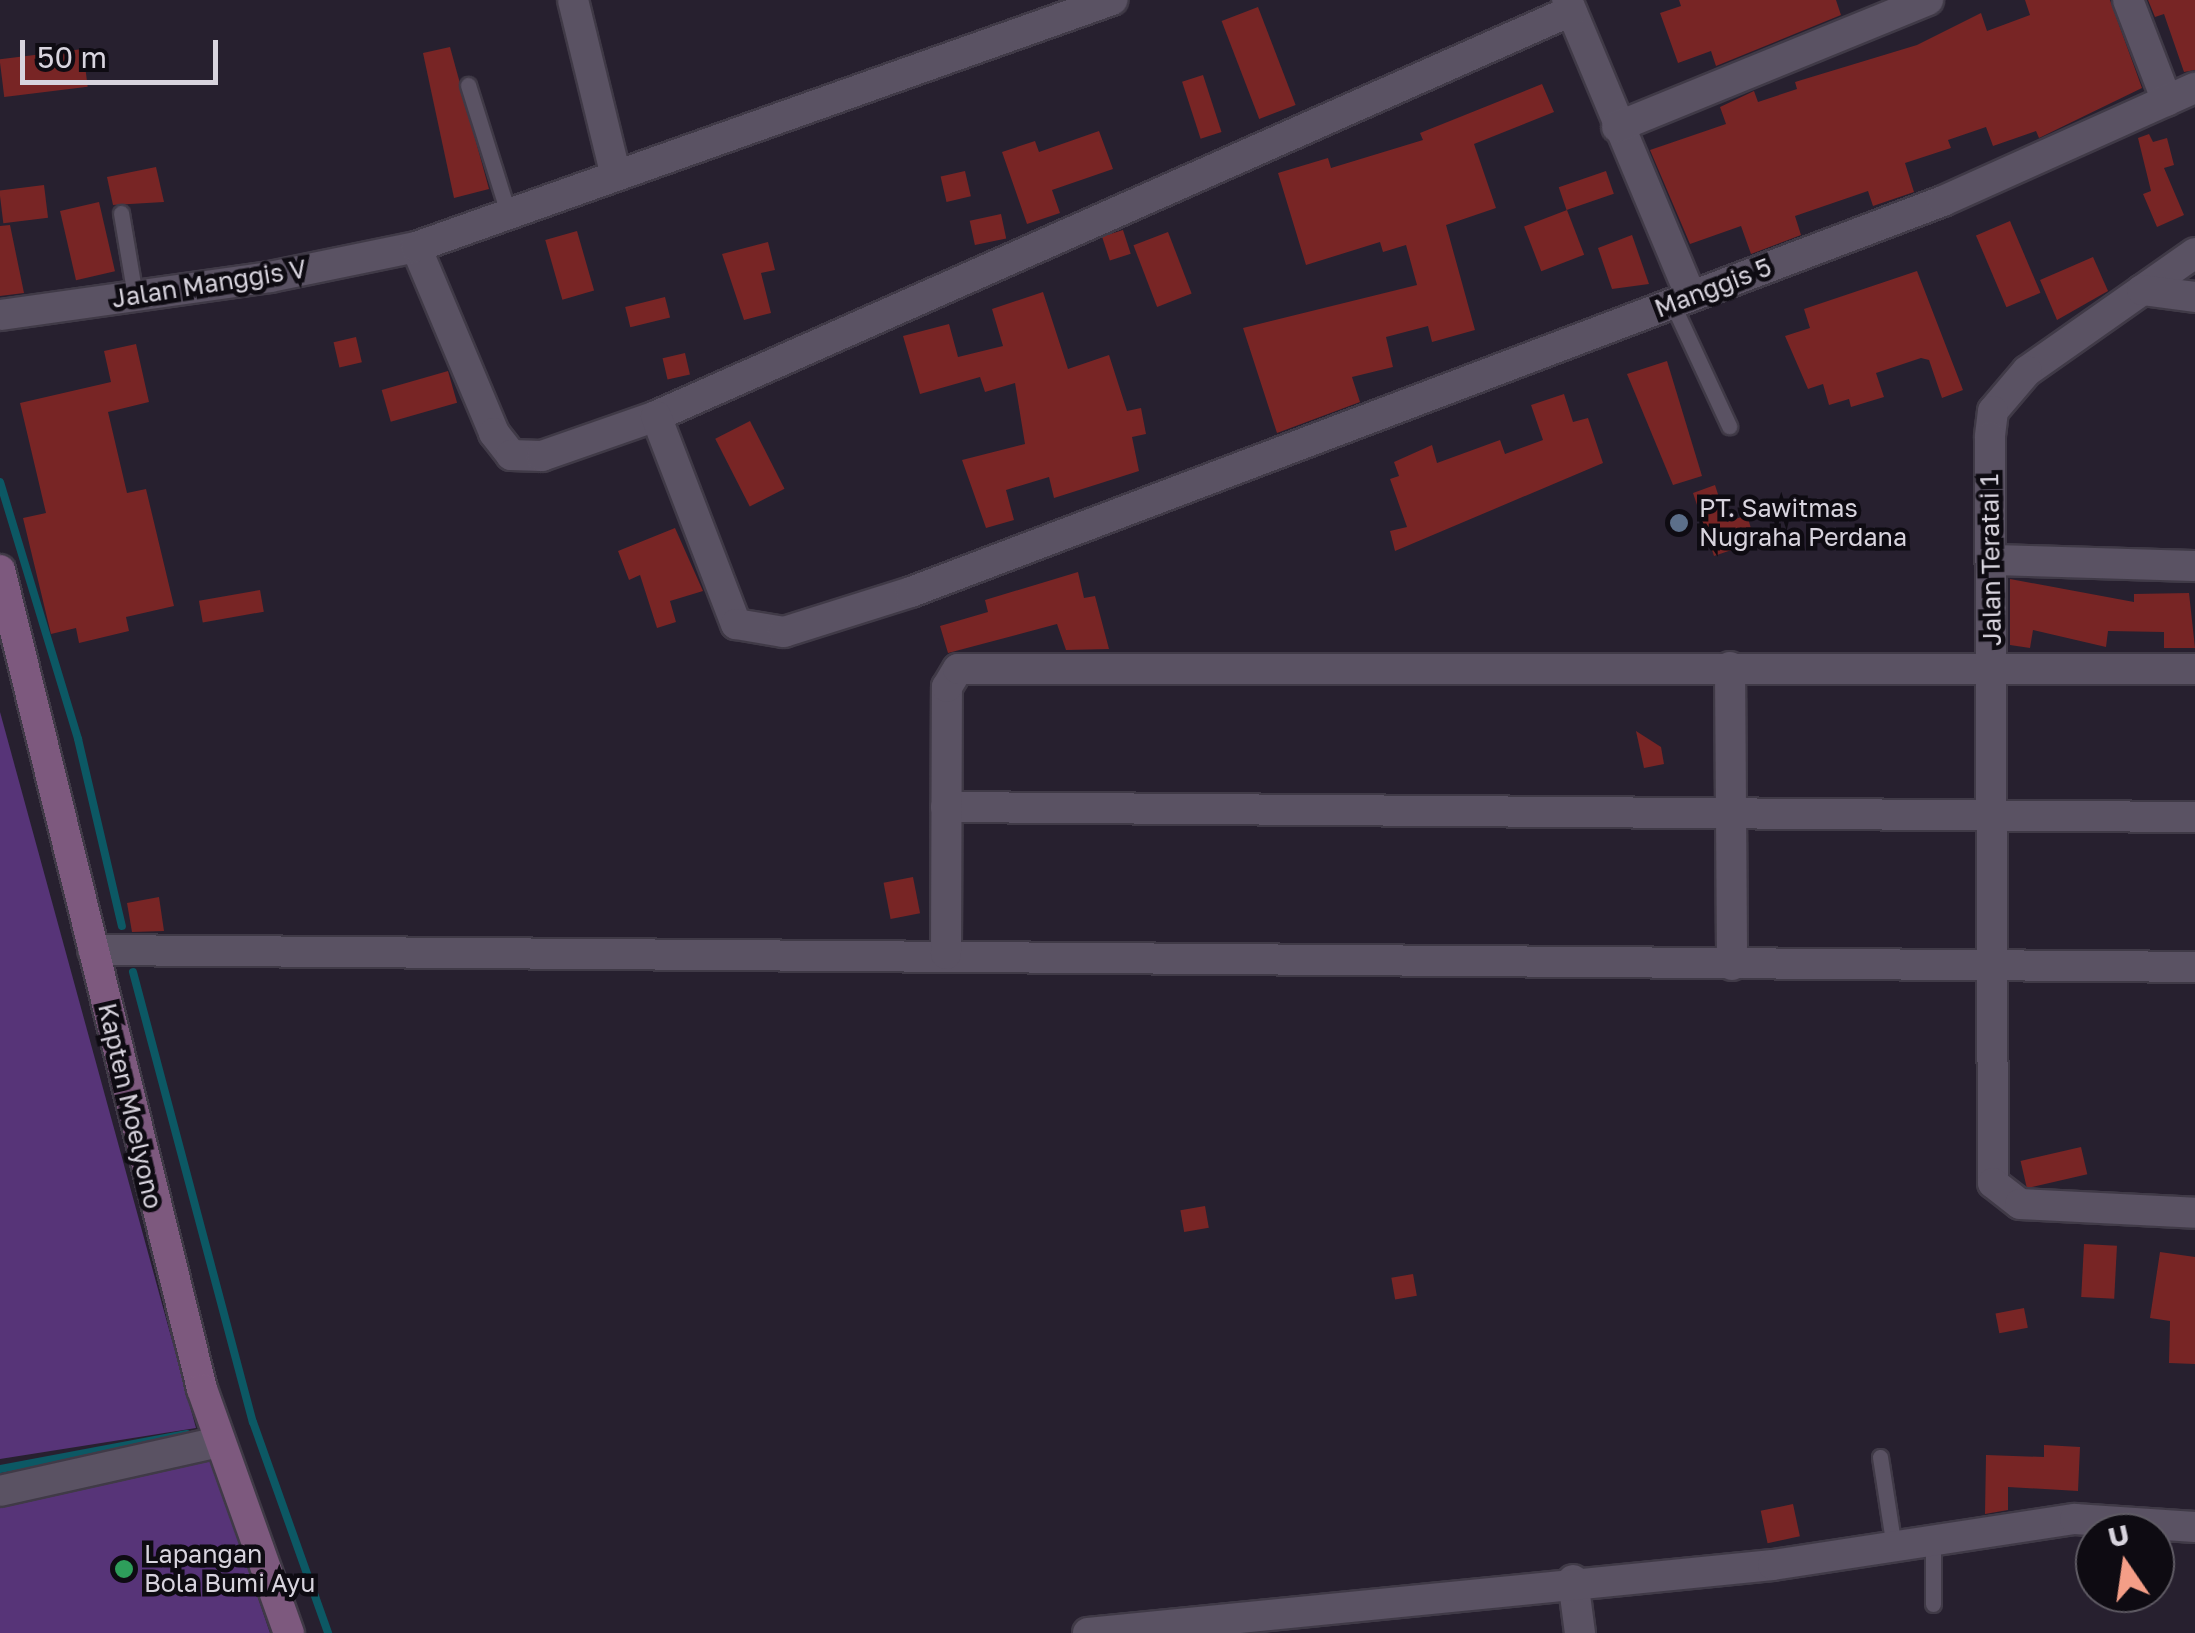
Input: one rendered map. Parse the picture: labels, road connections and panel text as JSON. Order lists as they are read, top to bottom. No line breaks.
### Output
{"streets":{"street":["Jalan Manggis V","Manggis 5","Jalan Teratai 1","Kapten Moelyono"]},"places":["PT. Sawitmas Nugraha Perdana","Lapangan Bola Bumi Ayu"],"scale_bar":"50 m","north":"top"}
